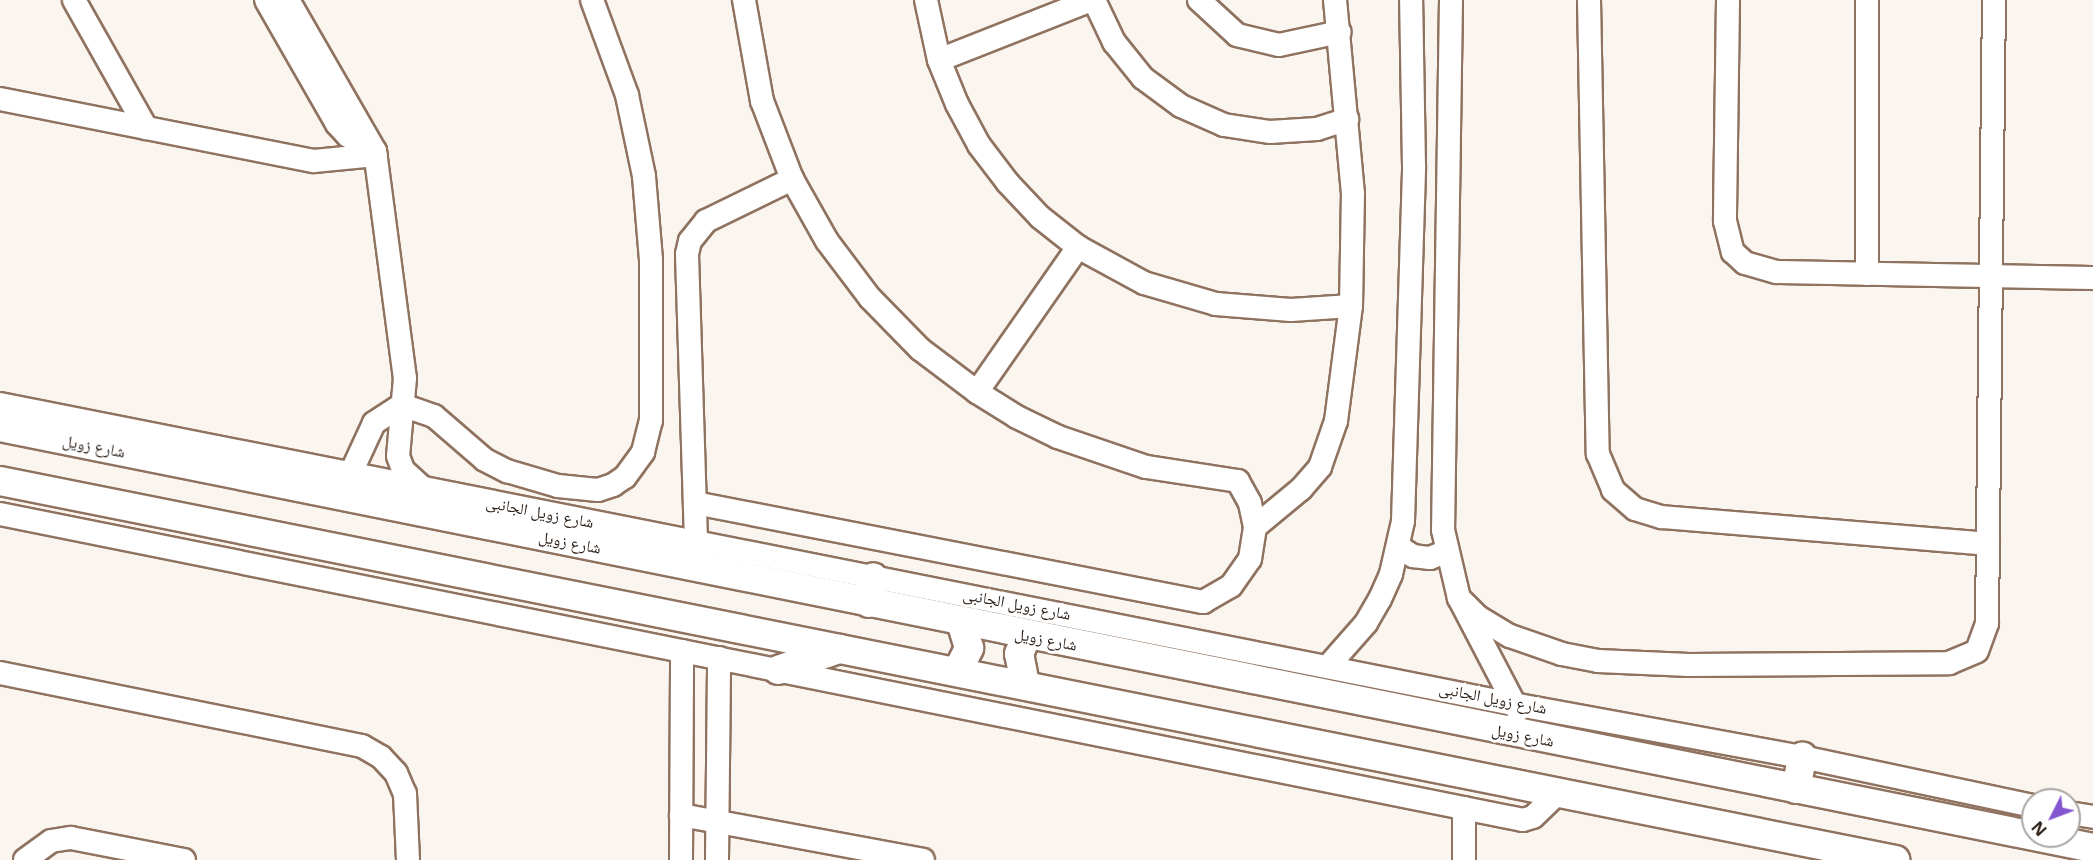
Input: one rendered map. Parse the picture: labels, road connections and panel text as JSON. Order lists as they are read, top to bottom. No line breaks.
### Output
{"streets":{"main road":["شارع زويل"],"street":["شارع زويل الجانبى"]},"crossings":[["شارع زويل","شارع زويل الجانبى"]],"north":"bottom left"}
